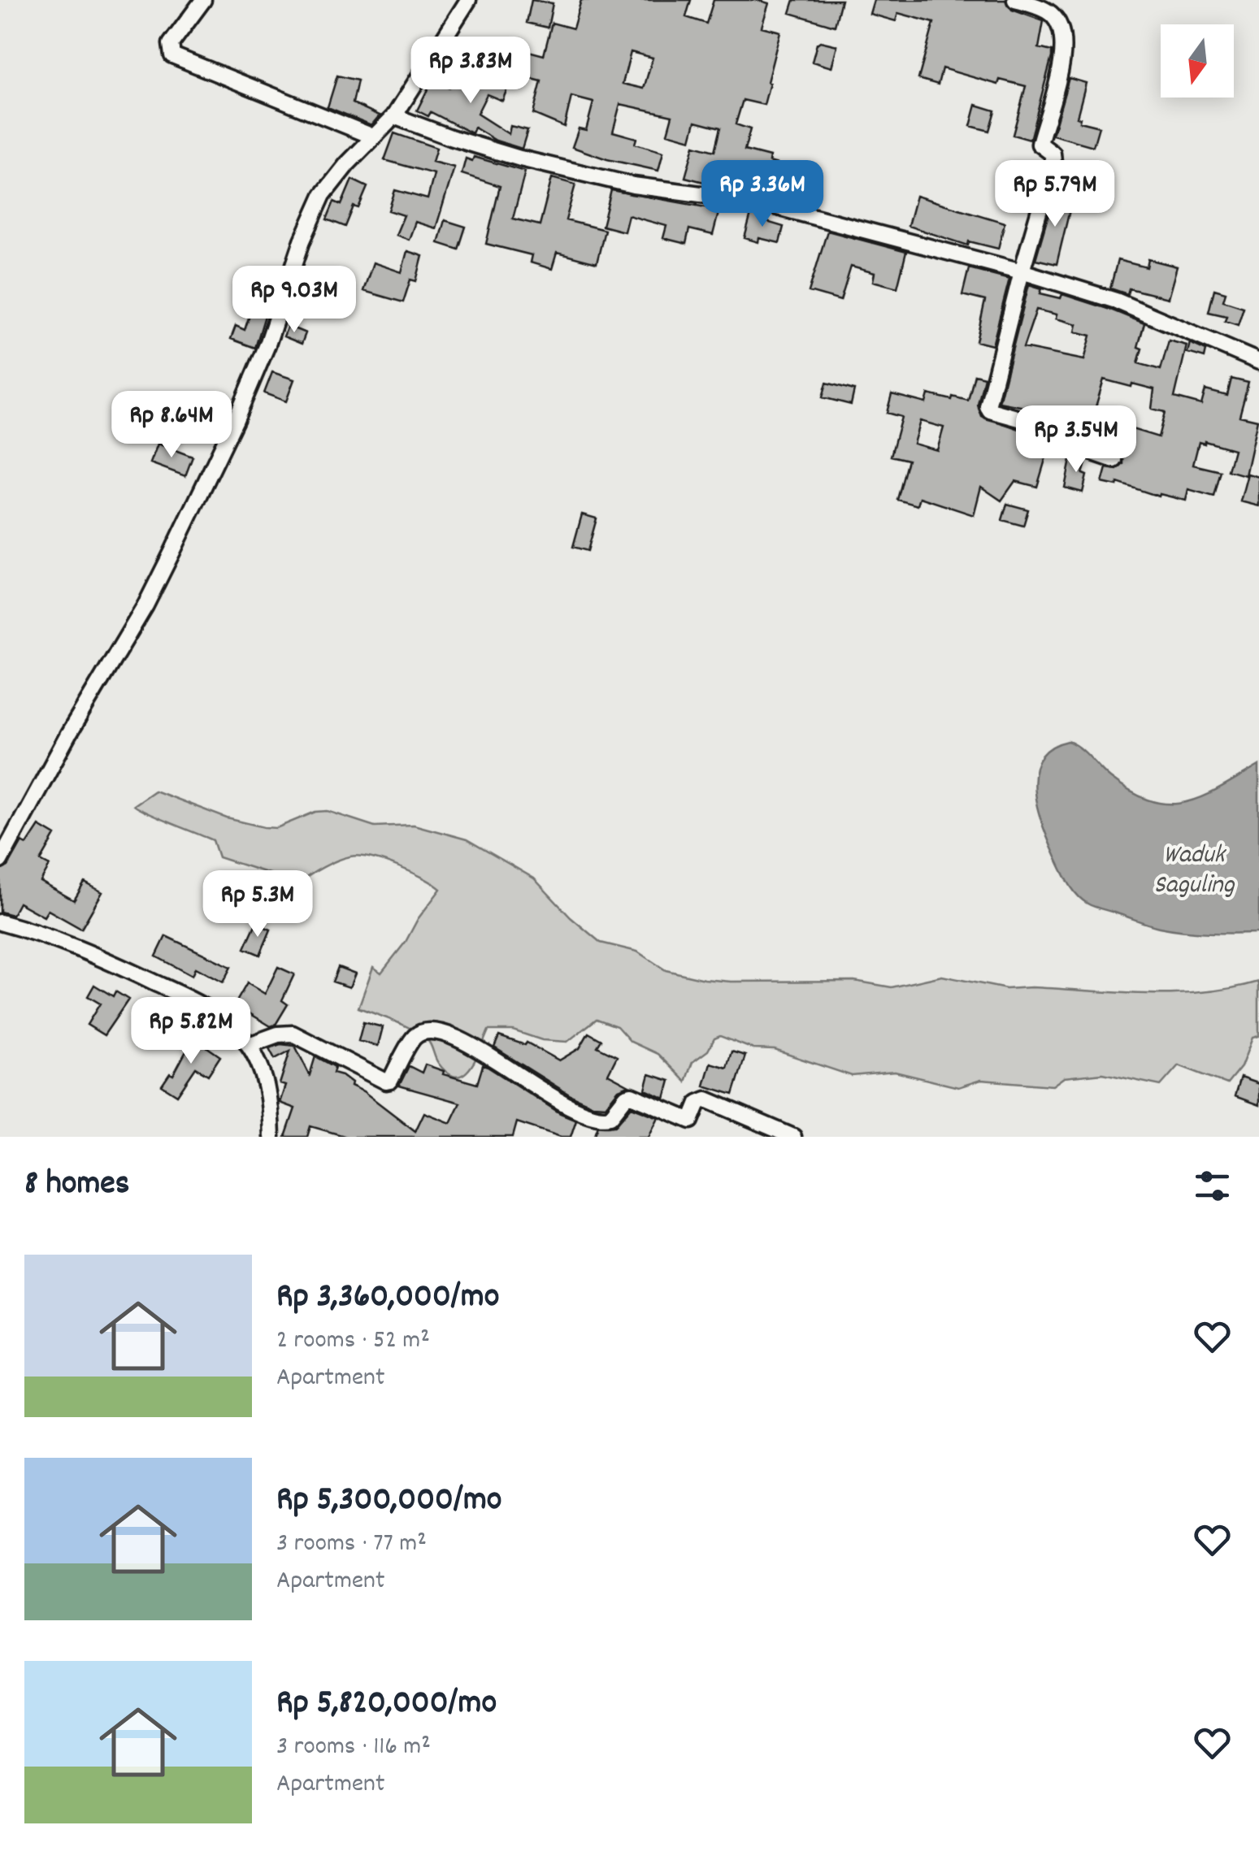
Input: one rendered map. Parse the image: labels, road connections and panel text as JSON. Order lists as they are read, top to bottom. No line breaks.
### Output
{"water":["Waduk Saguling"],"north":"bottom","page":{"price":["Rp 3.83M","Rp 3.36M","Rp 5.79M","Rp 9.03M","Rp 8.64M","Rp 3.54M","Rp 5.3M","Rp 5.82M"],"heading":"8 homes","list":[{"name":"Rp 3,360,000/mo","note":"2 rooms · 52 m² · Apartment"},{"name":"Rp 5,300,000/mo","note":"3 rooms · 77 m² · Apartment"},{"name":"Rp 5,820,000/mo","note":"3 rooms · 116 m² · Apartment"}]}}
